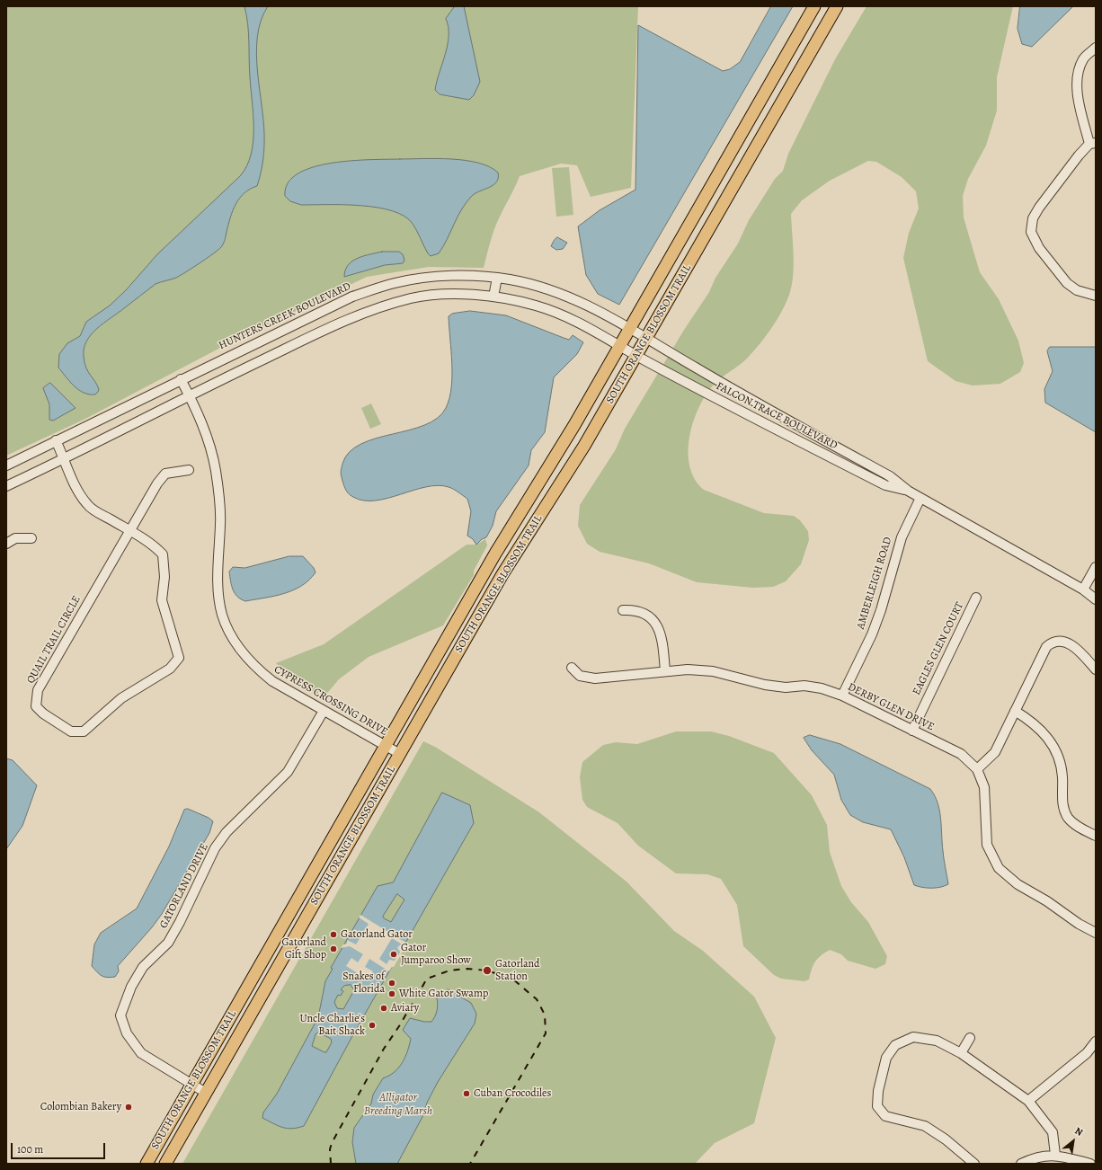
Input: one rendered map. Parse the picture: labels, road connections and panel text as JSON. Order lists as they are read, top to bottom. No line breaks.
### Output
{"streets":{"main road":["SOUTH ORANGE BLOSSOM TRAIL"],"street":["HUNTERS CREEK BOULEVARD","FALCON TRACE BOULEVARD","AMBERLEIGH ROAD","QUAIL TRAIL CIRCLE","EAGLES GLEN COURT","CYPRESS CROSSING DRIVE","DERBY GLEN DRIVE","GATORLAND DRIVE"]},"crossings":[["HUNTERS CREEK BOULEVARD","SOUTH ORANGE BLOSSOM TRAIL"],["HUNTERS CREEK BOULEVARD","FALCON TRACE BOULEVARD"],["HUNTERS CREEK BOULEVARD","QUAIL TRAIL CIRCLE"],["HUNTERS CREEK BOULEVARD","CYPRESS CROSSING DRIVE"],["SOUTH ORANGE BLOSSOM TRAIL","FALCON TRACE BOULEVARD"],["SOUTH ORANGE BLOSSOM TRAIL","CYPRESS CROSSING DRIVE"],["SOUTH ORANGE BLOSSOM TRAIL","GATORLAND DRIVE"],["FALCON TRACE BOULEVARD","AMBERLEIGH ROAD"],["AMBERLEIGH ROAD","DERBY GLEN DRIVE"],["EAGLES GLEN COURT","DERBY GLEN DRIVE"],["CYPRESS CROSSING DRIVE","GATORLAND DRIVE"]],"water":["Alligator Breeding Marsh"],"places":["Gatorland Gator","Gatorland Gift Shop","Gator Jumparoo Show","Gatorland Station","Snakes of Florida","White Gator Swamp","Aviary","Uncle Charlie's Bait Shack","Cuban Crocodiles","Colombian Bakery"],"scale_bar":"100 m","north":"top right"}
